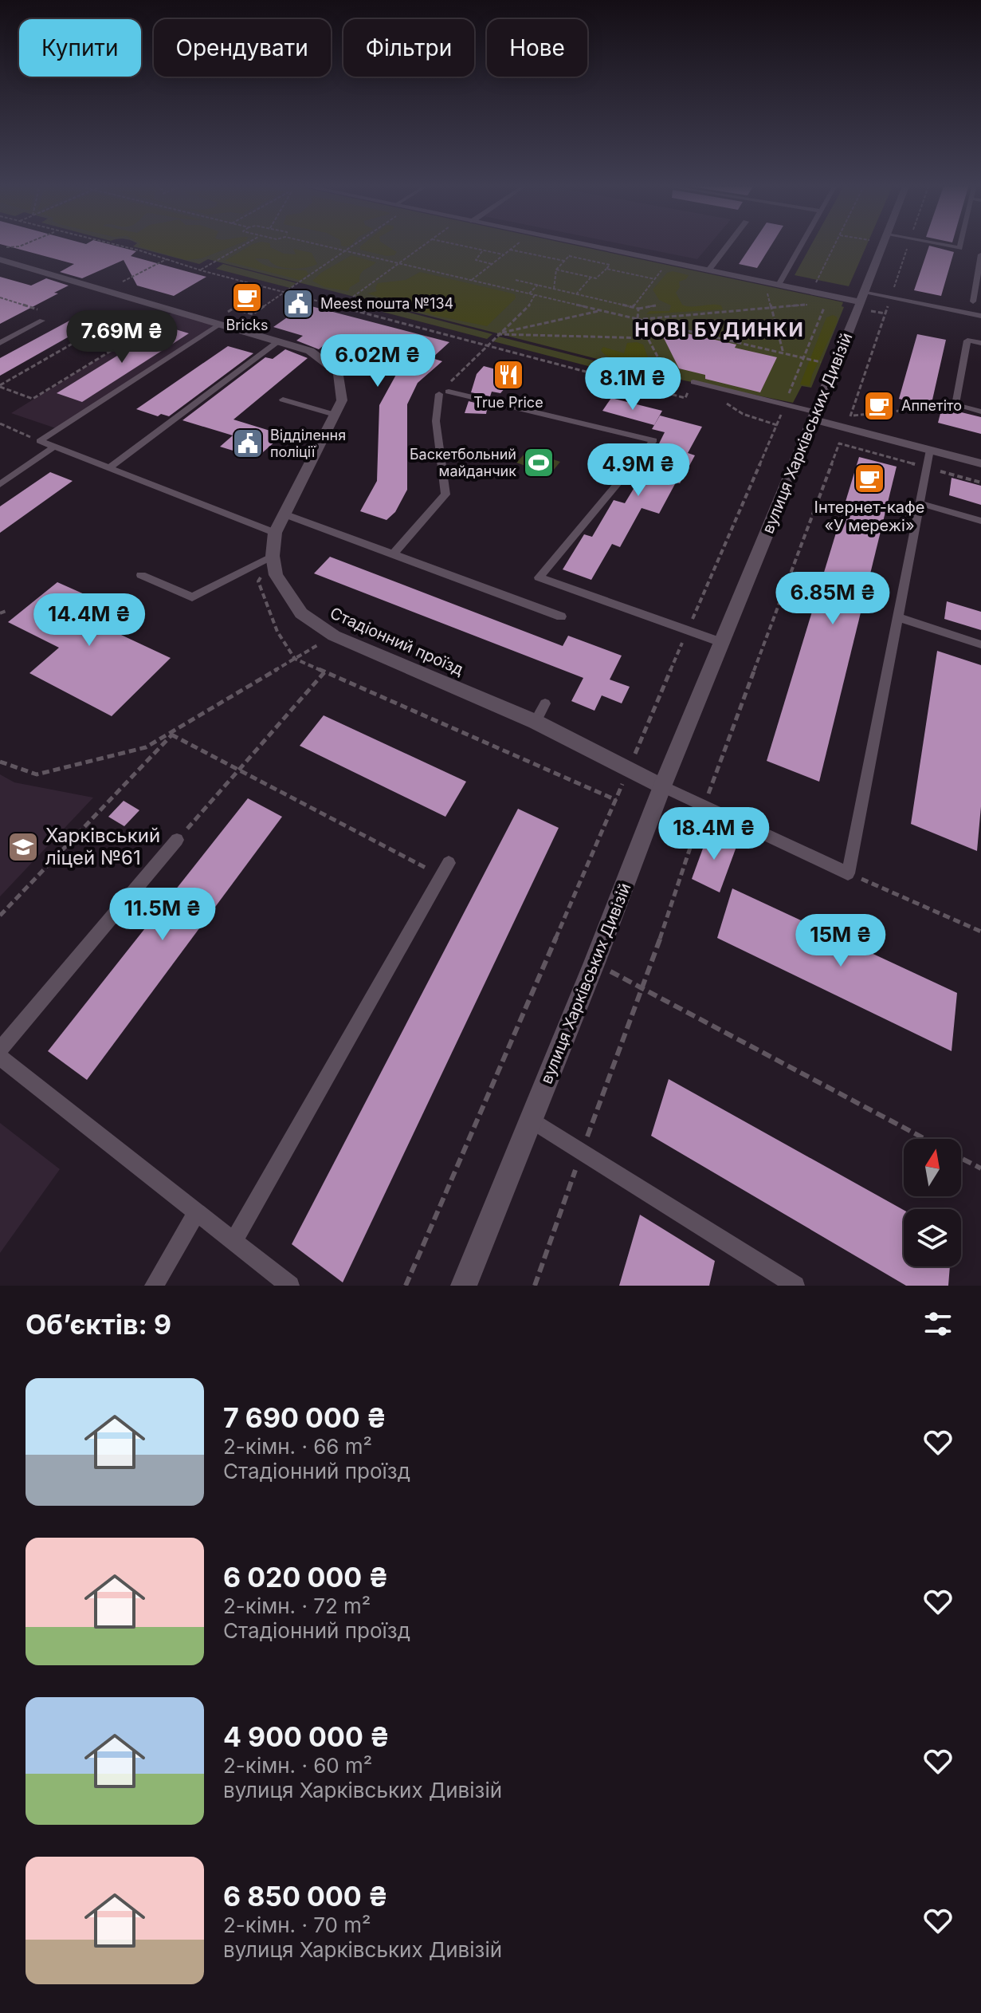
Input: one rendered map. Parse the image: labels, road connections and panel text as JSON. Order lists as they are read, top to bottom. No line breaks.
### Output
{"streets":{"street":["вулиця Харківських Дивізій","Стадіонний проїзд"]},"crossings":[["вулиця Харківських Дивізій","Стадіонний проїзд"]],"districts":["НОВІ БУДИНКИ"],"places":{"cafe":["Bricks","Аппетіто","Інтернет-кафе «У мережі»"],"public building":["Meest пошта №134","Відділення поліції"],"restaurant":["True Price"],"sports":["Баскетбольний майданчик"],"school or university":["Харківський ліцей №61"]},"north":"top","page":{"chip":["Купити","Орендувати","Фільтри","Нове"],"price":["7.69M ₴","6.02M ₴","8.1M ₴","4.9M ₴","6.85M ₴","14.4M ₴","18.4M ₴","11.5M ₴","15M ₴"],"heading":"Об’єктів: 9","list":[{"name":"7 690 000 ₴","note":"2-кімн. · 66 m² · Стадіонний проїзд"},{"name":"6 020 000 ₴","note":"2-кімн. · 72 m² · Стадіонний проїзд"},{"name":"4 900 000 ₴","note":"2-кімн. · 60 m² · вулиця Харківських Дивізій"},{"name":"6 850 000 ₴","note":"2-кімн. · 70 m² · вулиця Харківських Дивізій"}]}}
